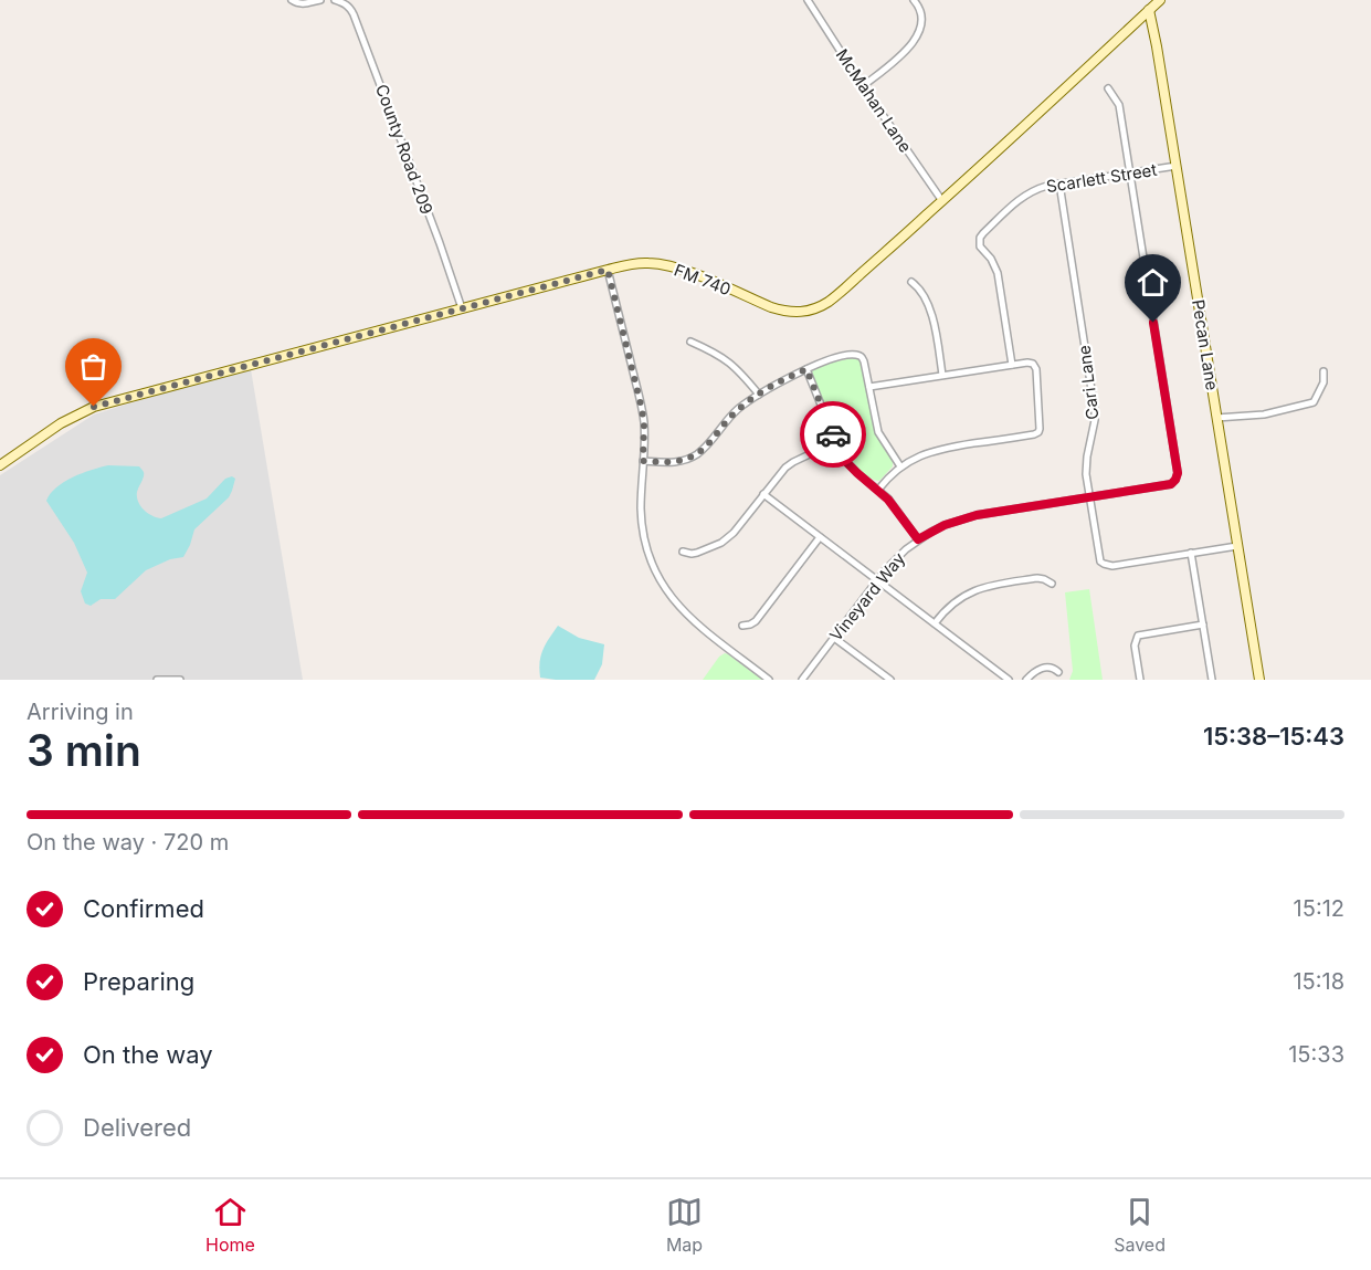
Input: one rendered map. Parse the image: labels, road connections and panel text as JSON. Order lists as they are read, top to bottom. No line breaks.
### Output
{"streets":{"main road":["FM 740","Pecan Lane"],"street":["McMahan Lane","County Road 209","Scarlett Street","Cari Lane","Vineyard Way"]},"crossings":[["McMahan Lane","FM 740"],["County Road 209","FM 740"],["Scarlett Street","Pecan Lane"],["Scarlett Street","Cari Lane"],["Scarlett Street","Vineyard Way"],["FM 740","Pecan Lane"],["Pecan Lane","Cari Lane"],["Cari Lane","Vineyard Way"]],"page":{"heading":["3 min","Arriving in","15:38–15:43"],"bar":"On the way · 720 m","list":[["Confirmed","15:12"],["Preparing","15:18"],["On the way","15:33"],"Delivered"],"tabs":["Home","Map","Saved"]}}
